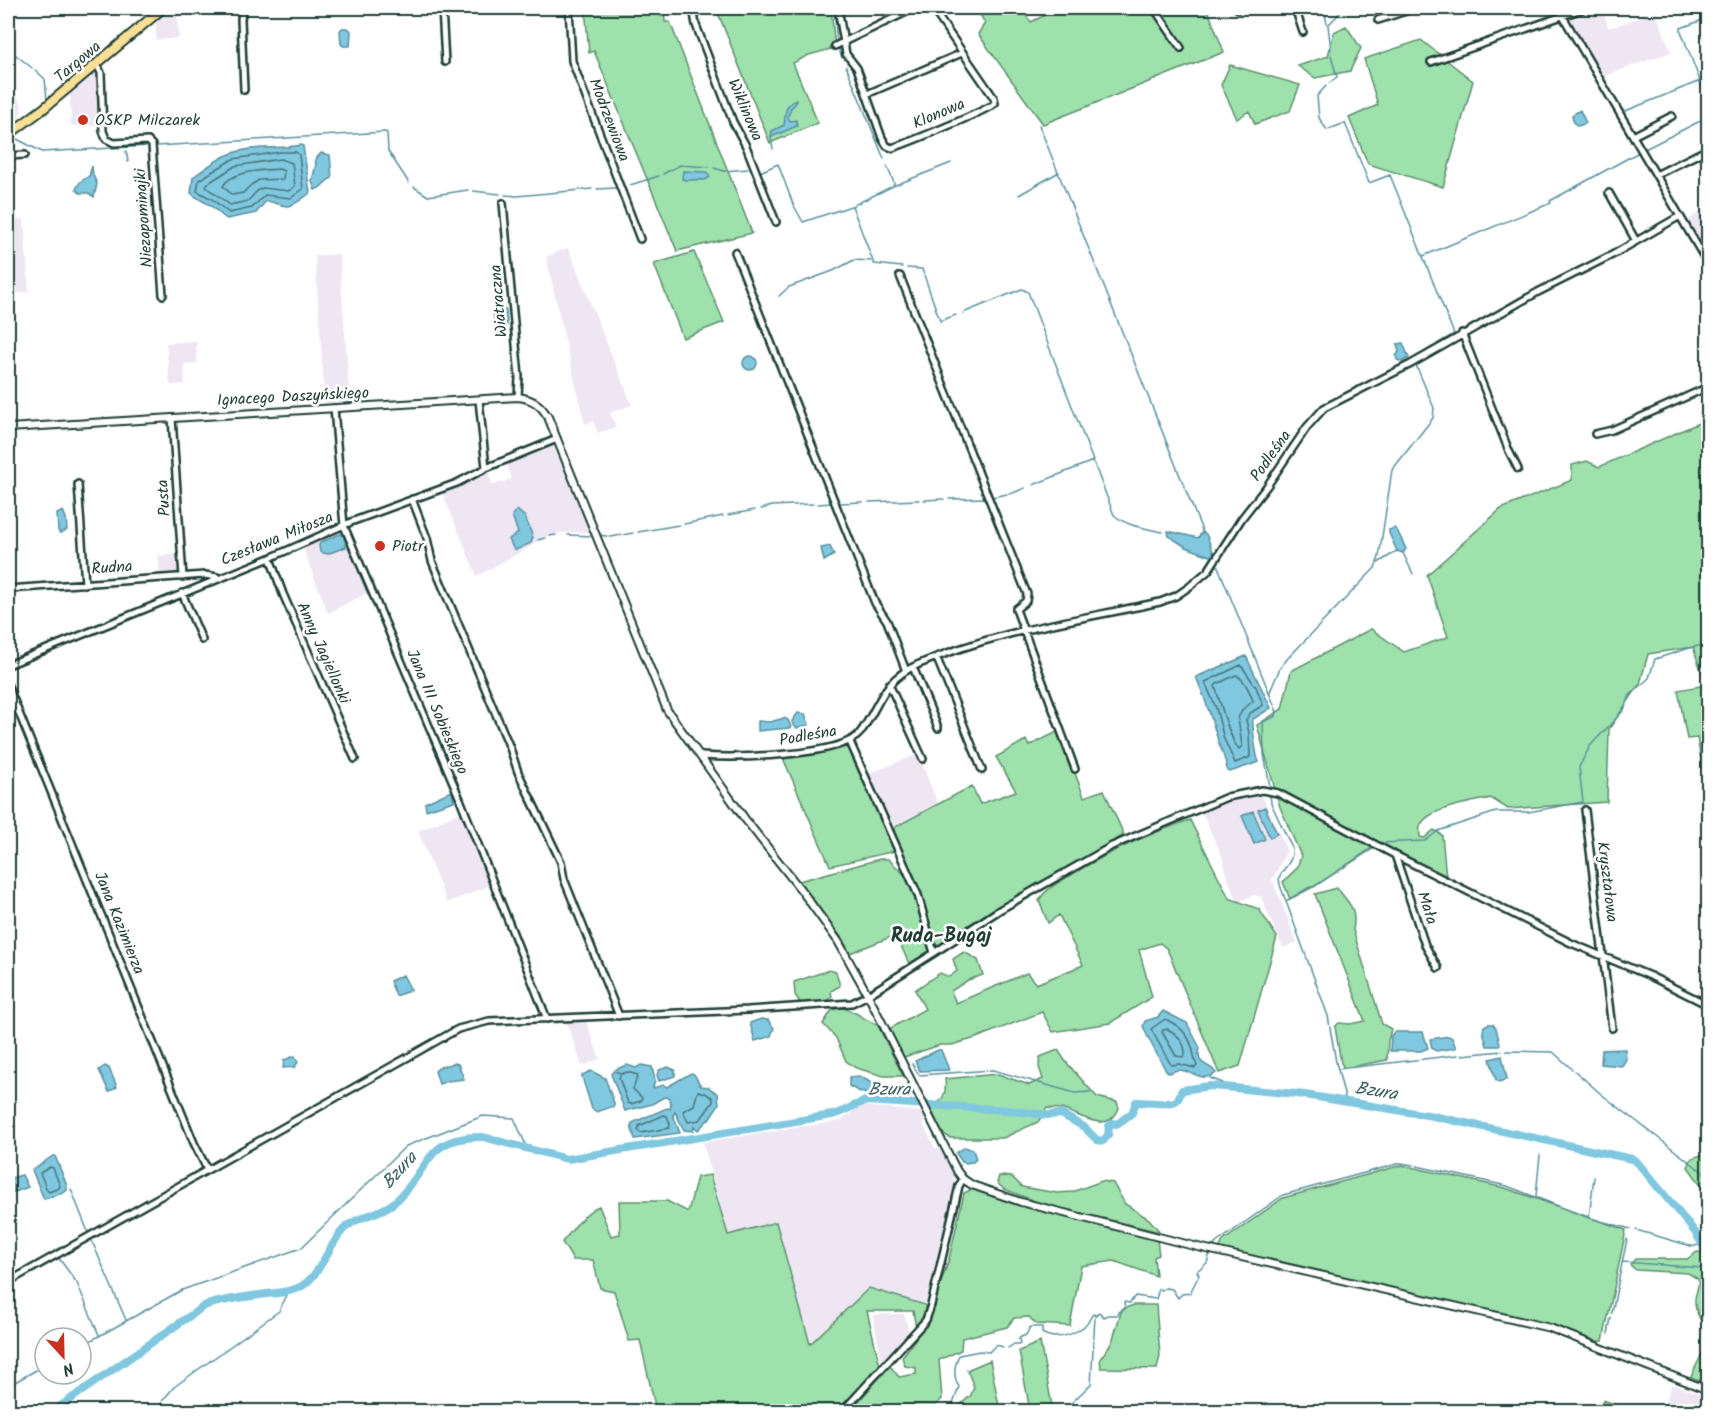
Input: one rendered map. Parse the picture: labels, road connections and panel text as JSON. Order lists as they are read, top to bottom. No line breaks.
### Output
{"streets":{"main road":["Targowa"],"street":["Wiklinowa","Klonowa","Modrzewiowa","Niezapominajki","Wiatraczna","Ignacego Daszyńskiego","Podleśna","Pusta","Czesława Miłosza","Rudna","Anny Jagiellonki","Jana III Sobieskiego","Kryształowa","Mała","Jana Kazimierza"]},"crossings":[["Targowa","Niezapominajki"],["Wiatraczna","Ignacego Daszyńskiego"],["Ignacego Daszyńskiego","Pusta"],["Ignacego Daszyńskiego","Jana III Sobieskiego"],["Pusta","Rudna"],["Czesława Miłosza","Rudna"],["Czesława Miłosza","Anny Jagiellonki"],["Czesława Miłosza","Jana III Sobieskiego"]],"districts":["Ruda-Bugaj"],"water":["Bzura"],"places":["OSKP Milczarek","Piotr"],"north":"bottom"}
